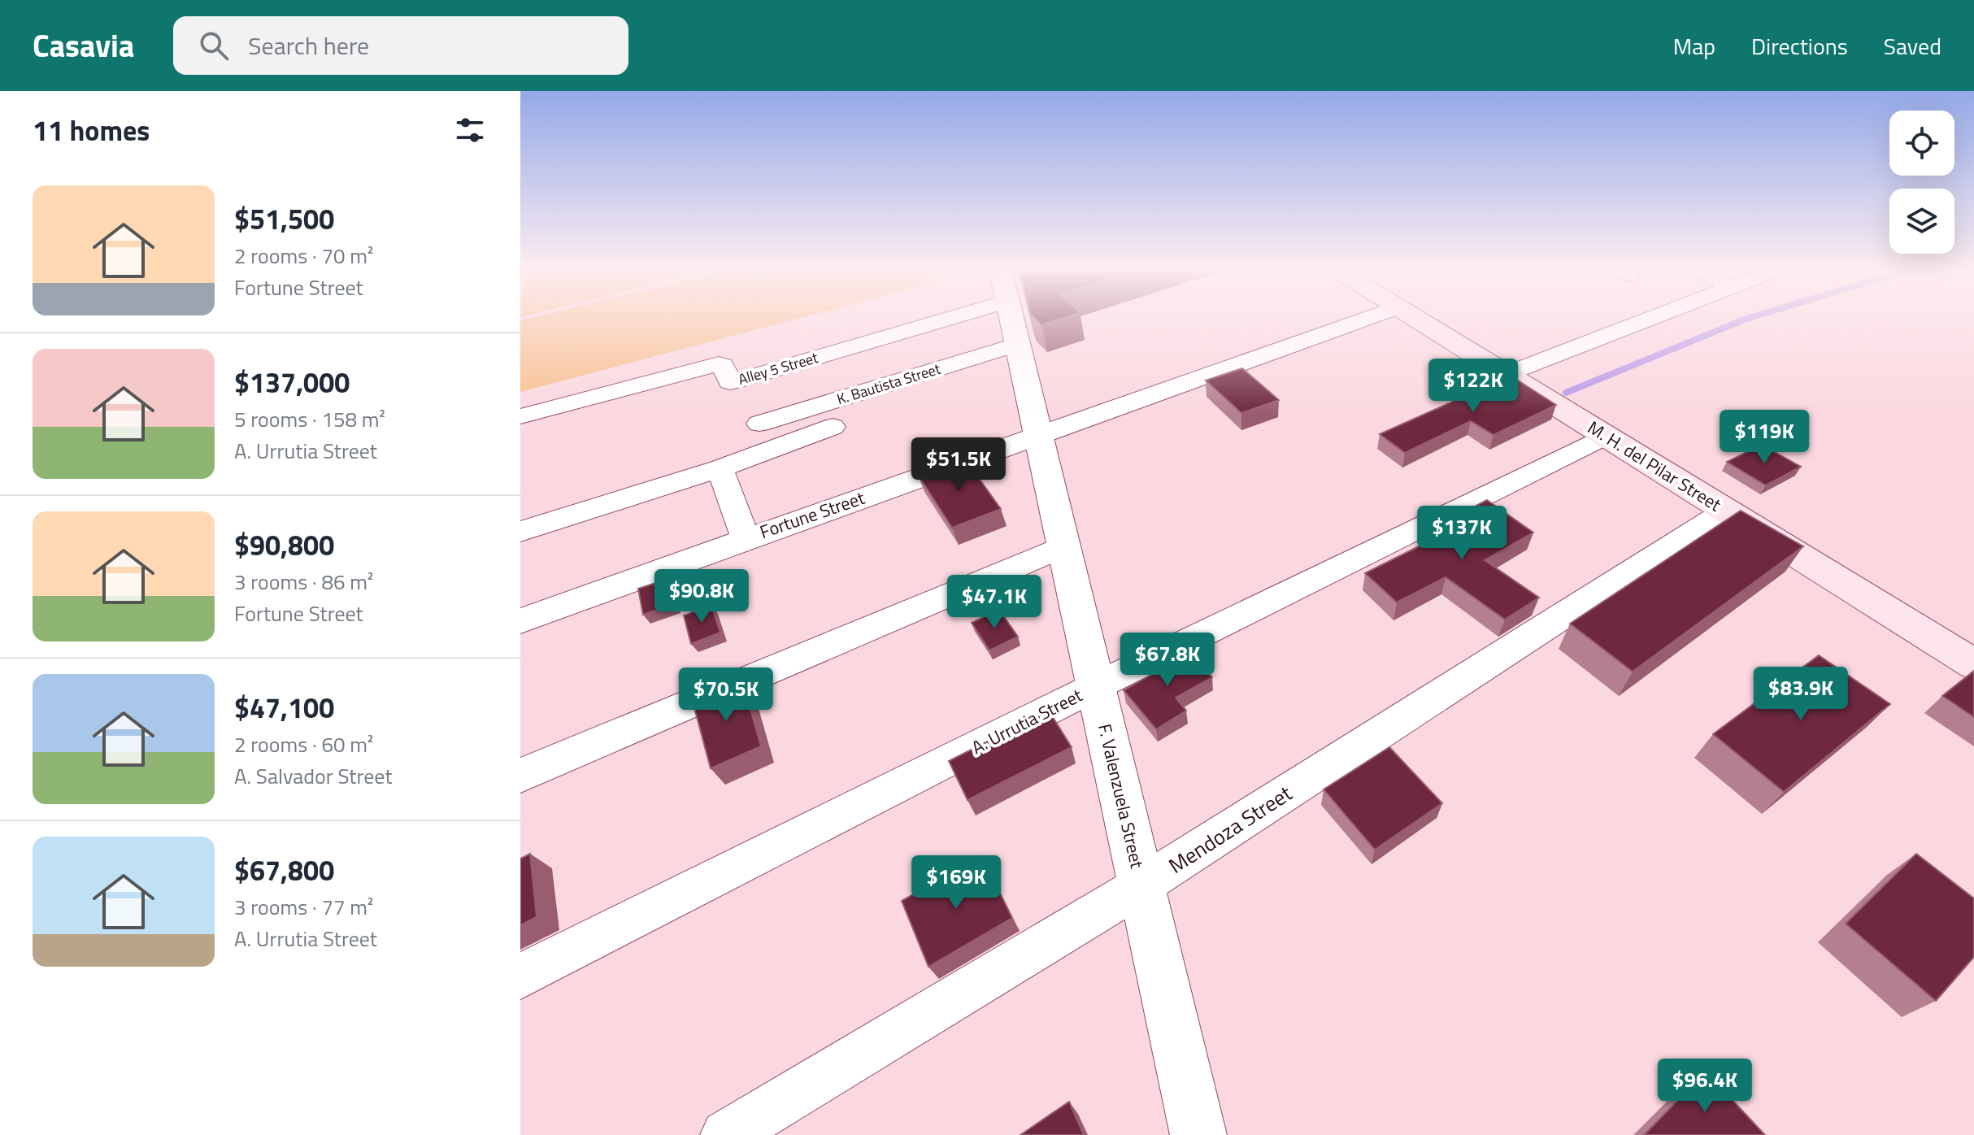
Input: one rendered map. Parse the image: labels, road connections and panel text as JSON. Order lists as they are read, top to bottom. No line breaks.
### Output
{"streets":{"main road":["M. H. del Pilar Street"],"street":["Alley 5 Street","K. Bautista Street","Fortune Street","A. Urrutia Street","F. Valenzuela Street","Mendoza Street"]},"crossings":[["K. Bautista Street","F. Valenzuela Street"],["M. H. del Pilar Street","A. Urrutia Street"],["M. H. del Pilar Street","Mendoza Street"],["Fortune Street","F. Valenzuela Street"],["A. Urrutia Street","F. Valenzuela Street"],["F. Valenzuela Street","Mendoza Street"]],"page":{"header":"Casavia","search":"Search here","nav":["Map","Directions","Saved"],"heading":"11 homes","list":[{"name":"$51,500","note":"2 rooms · 70 m² · Fortune Street"},{"name":"$137,000","note":"5 rooms · 158 m² · A. Urrutia Street"},{"name":"$90,800","note":"3 rooms · 86 m² · Fortune Street"},{"name":"$47,100","note":"2 rooms · 60 m² · A. Salvador Street"},{"name":"$67,800","note":"3 rooms · 77 m² · A. Urrutia Street"}],"price":["$122K","$119K","$51.5K","$137K","$90.8K","$47.1K","$67.8K","$83.9K","$70.5K","$169K","$96.4K"]}}
